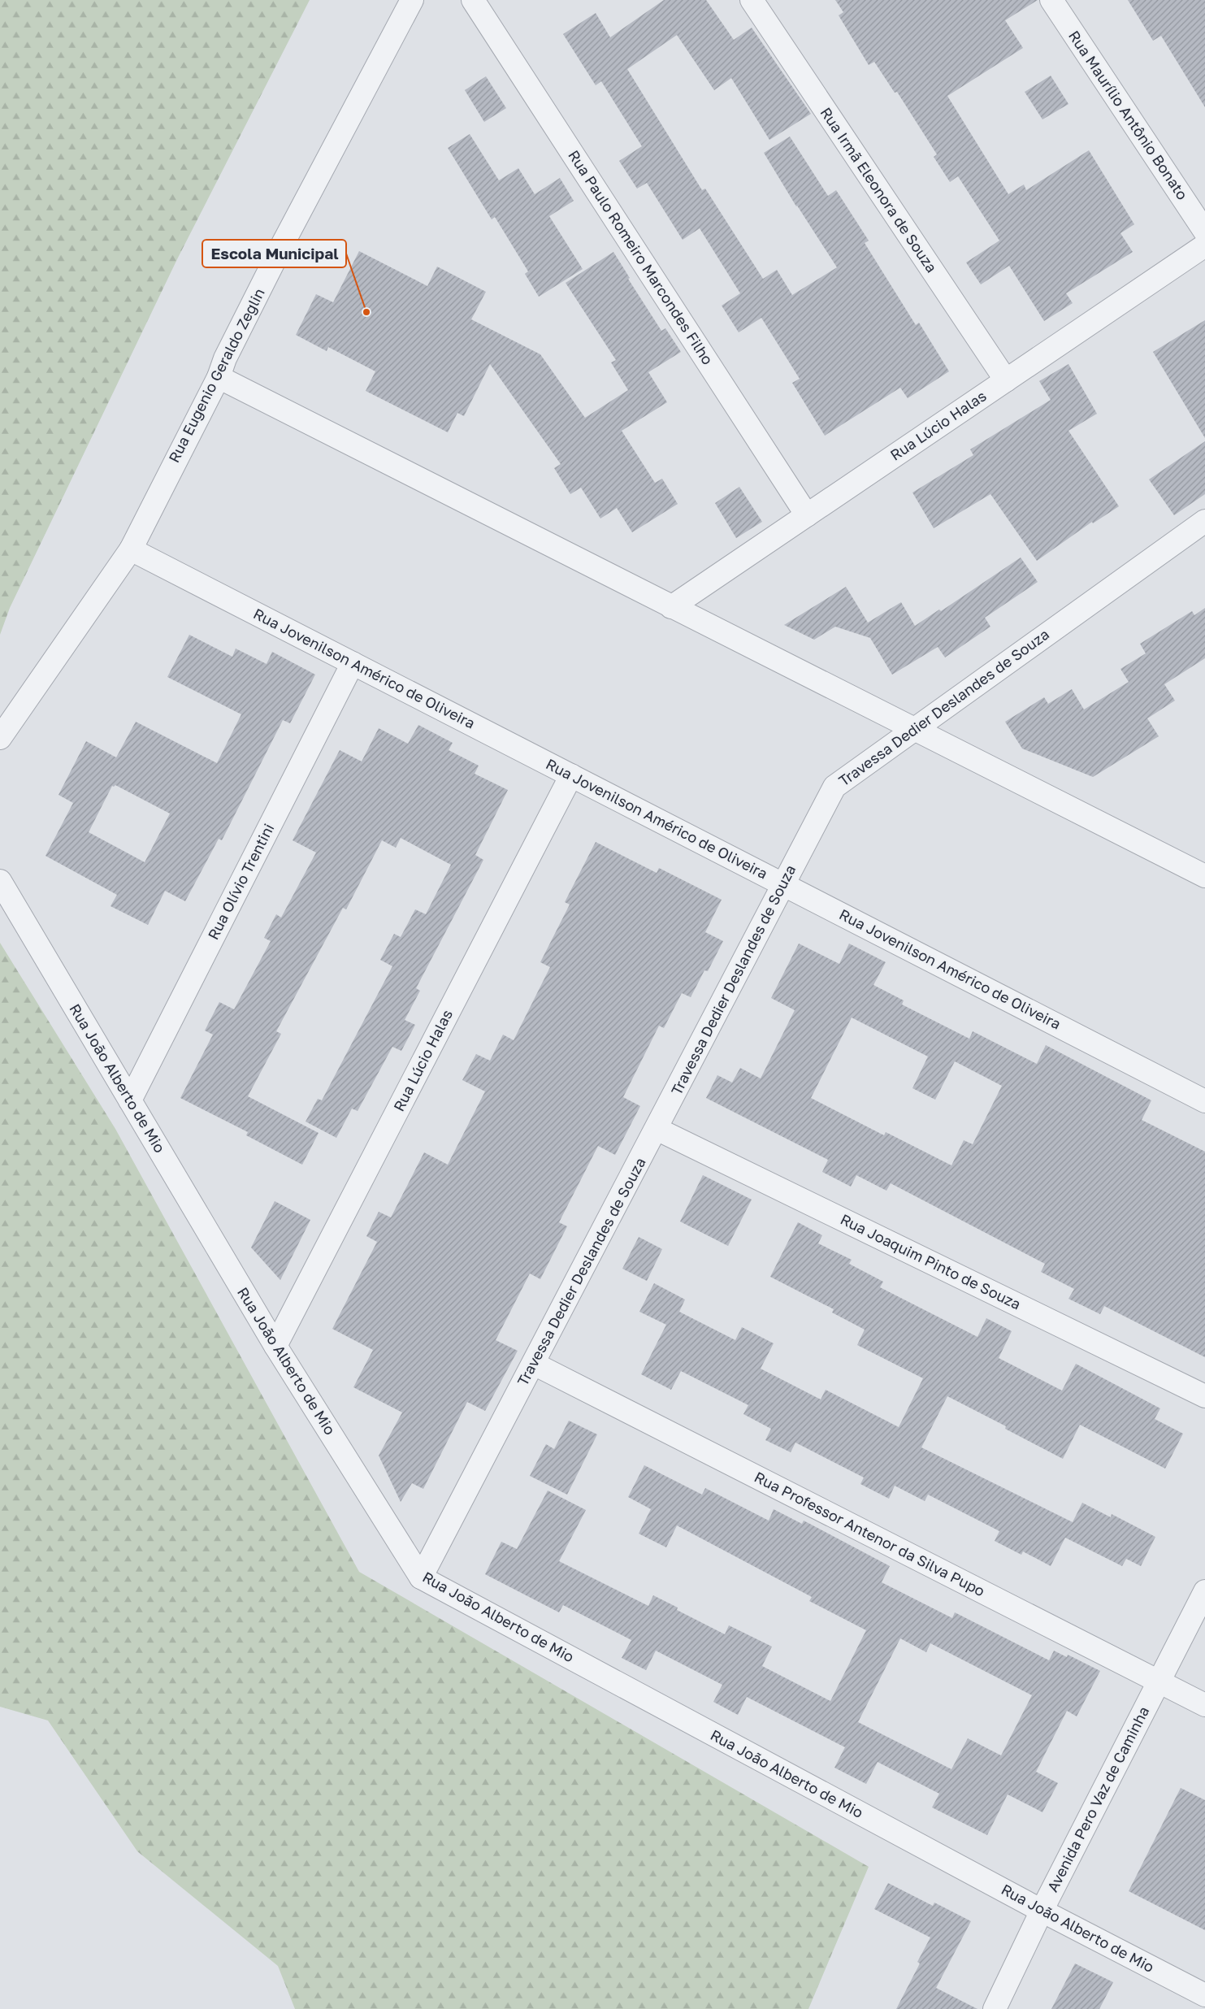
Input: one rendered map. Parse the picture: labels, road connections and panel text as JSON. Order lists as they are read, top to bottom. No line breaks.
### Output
{"streets":{"street":["Rua Maurílio Antônio Bonato","Rua Irmã Eleonora de Souza","Rua Paulo Romeiro Marcondes Filho","Rua Eugenio Geraldo Zeglin","Rua Lúcio Halas","Rua Jovenilson Américo de Oliveira","Travessa Dedier Deslandes de Souza","Rua Olívio Trentini","Rua João Alberto de Mio","Rua Joaquim Pinto de Souza","Rua Professor Antenor da Silva Pupo","Avenida Pero Vaz de Caminha"]},"crossings":[["Rua Irmã Eleonora de Souza","Rua Lúcio Halas"],["Rua Paulo Romeiro Marcondes Filho","Rua Lúcio Halas"],["Rua Eugenio Geraldo Zeglin","Rua Jovenilson Américo de Oliveira"],["Rua Lúcio Halas","Rua Jovenilson Américo de Oliveira"],["Rua Lúcio Halas","Rua João Alberto de Mio"],["Rua Jovenilson Américo de Oliveira","Travessa Dedier Deslandes de Souza"],["Rua Jovenilson Américo de Oliveira","Rua Olívio Trentini"],["Travessa Dedier Deslandes de Souza","Rua João Alberto de Mio"],["Travessa Dedier Deslandes de Souza","Rua Joaquim Pinto de Souza"],["Travessa Dedier Deslandes de Souza","Rua Professor Antenor da Silva Pupo"],["Rua Olívio Trentini","Rua João Alberto de Mio"],["Rua João Alberto de Mio","Avenida Pero Vaz de Caminha"],["Rua Professor Antenor da Silva Pupo","Avenida Pero Vaz de Caminha"]],"places":["Escola Municipal"]}
